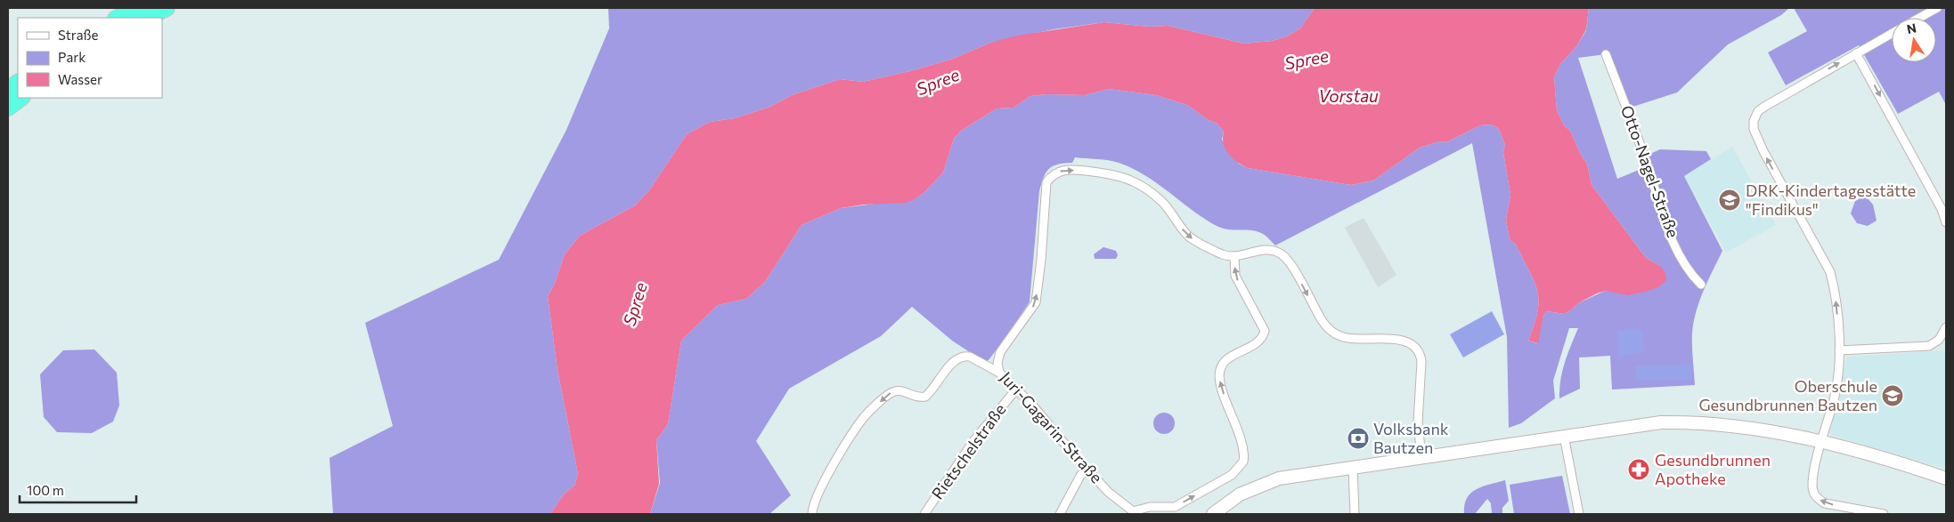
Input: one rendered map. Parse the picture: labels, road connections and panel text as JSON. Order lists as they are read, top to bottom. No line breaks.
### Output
{"streets":{"street":["Otto-Nagel-Straße","Juri-Gagarin-Straße","Rietschelstraße"]},"crossings":[["Juri-Gagarin-Straße","Rietschelstraße"]],"water":["Spree","Vorstau"],"places":{"school or university":["DRK-Kindertagesstätte \"Findikus\"","Oberschule Gesundbrunnen Bautzen"],"bank":["Volksbank Bautzen"],"pharmacy":["Gesundbrunnen Apotheke"]},"legend":["Straße","Park","Wasser"],"scale_bar":"100 m","north":"top"}
